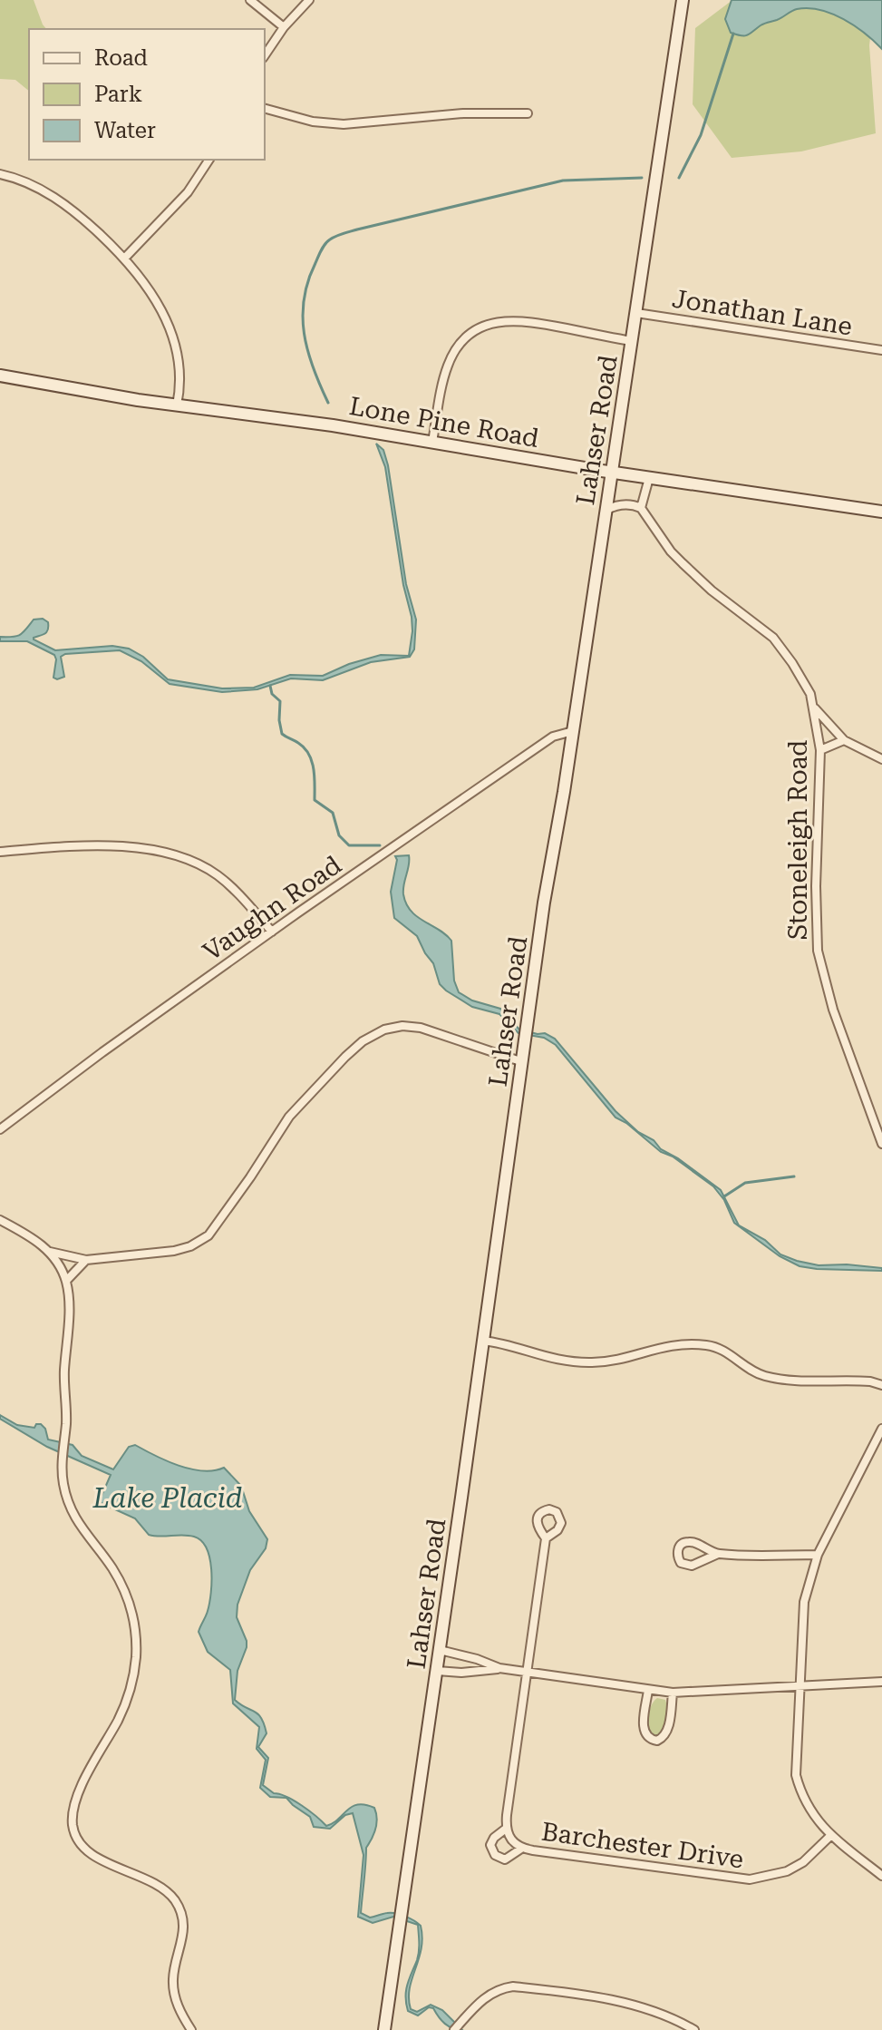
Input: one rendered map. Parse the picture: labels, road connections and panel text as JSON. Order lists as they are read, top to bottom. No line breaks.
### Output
{"streets":{"street":["Jonathan Lane","Lone Pine Road","Lahser Road","Stoneleigh Road","Vaughn Road","Barchester Drive"]},"crossings":[["Jonathan Lane","Lahser Road"],["Lone Pine Road","Lahser Road"],["Lahser Road","Vaughn Road"]],"water":["Lake Placid"],"legend":["Road","Park","Water"]}
